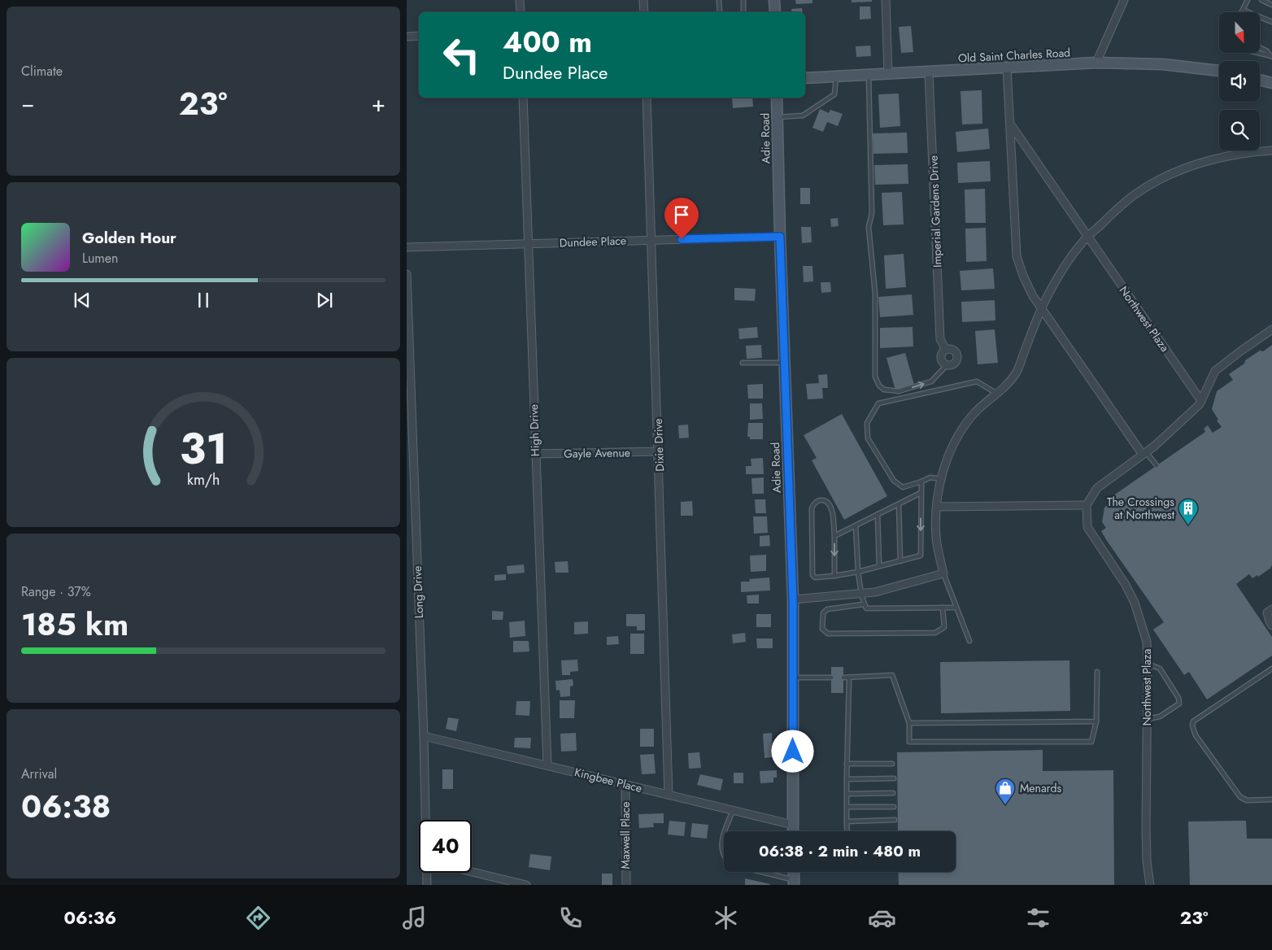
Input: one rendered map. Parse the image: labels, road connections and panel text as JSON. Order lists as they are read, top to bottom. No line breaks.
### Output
{"streets":{"street":["Old Saint Charles Road","Adie Road","Imperial Gardens Drive","Dundee Place","Northwest Plaza","High Drive","Dixie Drive","Gayle Avenue","Long Drive","Kingbee Place","Maxwell Place"]},"crossings":[["Old Saint Charles Road","Imperial Gardens Drive"],["Adie Road","Dundee Place"],["Adie Road","Kingbee Place"],["Dundee Place","High Drive"],["Dundee Place","Dixie Drive"],["High Drive","Gayle Avenue"],["High Drive","Kingbee Place"],["Dixie Drive","Gayle Avenue"],["Dixie Drive","Kingbee Place"],["Long Drive","Kingbee Place"],["Kingbee Place","Maxwell Place"]],"places":{"building":["The Crossings at Northwest"],"shop":["Menards"]},"north":"bottom","page":{"tile":["Climate",["Range · 37%","185 km"],["Arrival","06:38"]],"turn":["400 m","Dundee Place"],"heat":["−","23°","+"],"song":["Golden Hour","Lumen"],"limit":"40","trip":"06:38 · 2 min · 480 m","tabs":["06:36","23°"],"gauge":["31","km/h"]}}
